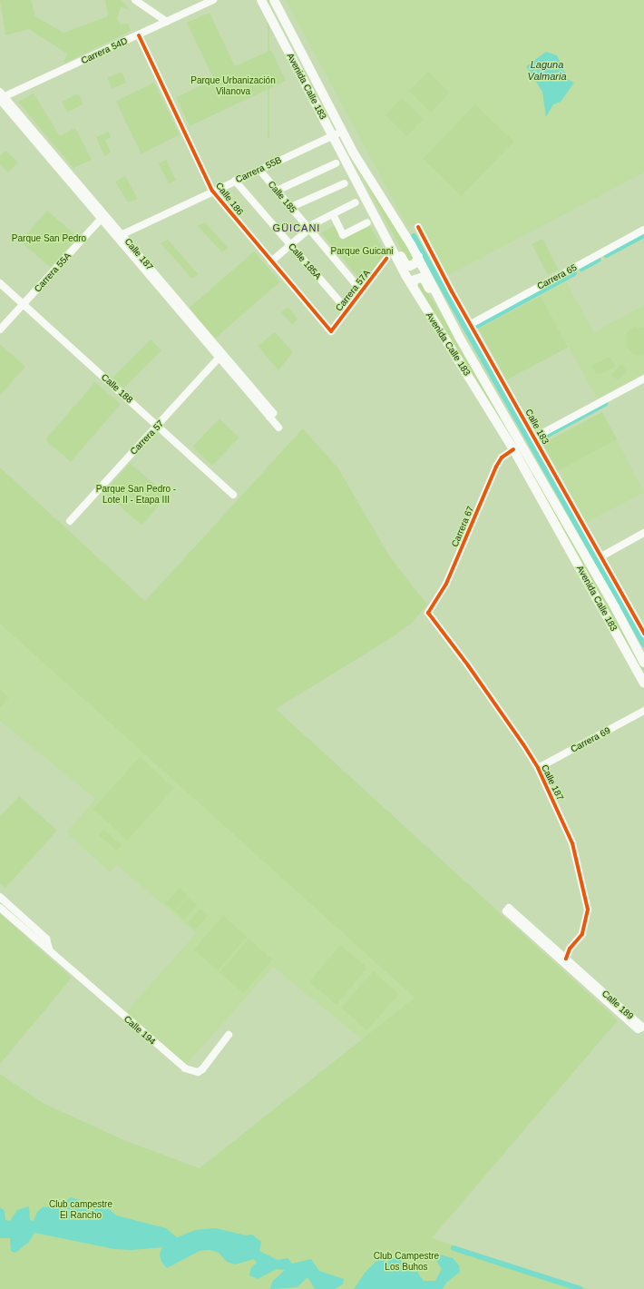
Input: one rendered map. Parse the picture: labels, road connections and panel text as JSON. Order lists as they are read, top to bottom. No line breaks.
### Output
{"streets":{"main road":["Avenida Calle 183"],"street":["Carrera 54D","Carrera 55B","Calle 185","Calle 186","Calle 187","Calle 185A","Carrera 55A","Carrera 65","Carrera 57A","Calle 188","Calle 183","Carrera 57","Carrera 67","Carrera 69","Calle 189","Calle 194"]},"crossings":[["Carrera 54D","Calle 186"],["Carrera 54D","Calle 187"],["Avenida Calle 183","Carrera 55B"],["Avenida Calle 183","Carrera 67"],["Carrera 55B","Calle 185"],["Carrera 55B","Calle 186"],["Carrera 55B","Calle 187"],["Carrera 55B","Calle 185A"],["Calle 185","Carrera 57A"],["Calle 186","Carrera 57A"],["Calle 187","Carrera 55A"],["Calle 187","Carrera 57"],["Calle 187","Carrera 67"],["Calle 187","Carrera 69"],["Calle 187","Calle 189"],["Calle 185A","Carrera 57A"],["Carrera 55A","Calle 188"],["Carrera 65","Calle 183"],["Calle 188","Carrera 57"]],"districts":["GÜICANI"],"water":["Laguna Valmaria"],"parks":["Parque Urbanización Vilanova","Parque San Pedro","Parque Guicani","Parque San Pedro - Lote II - Etapa III","Club campestre El Rancho","Club Campestre Los Buhos"]}
